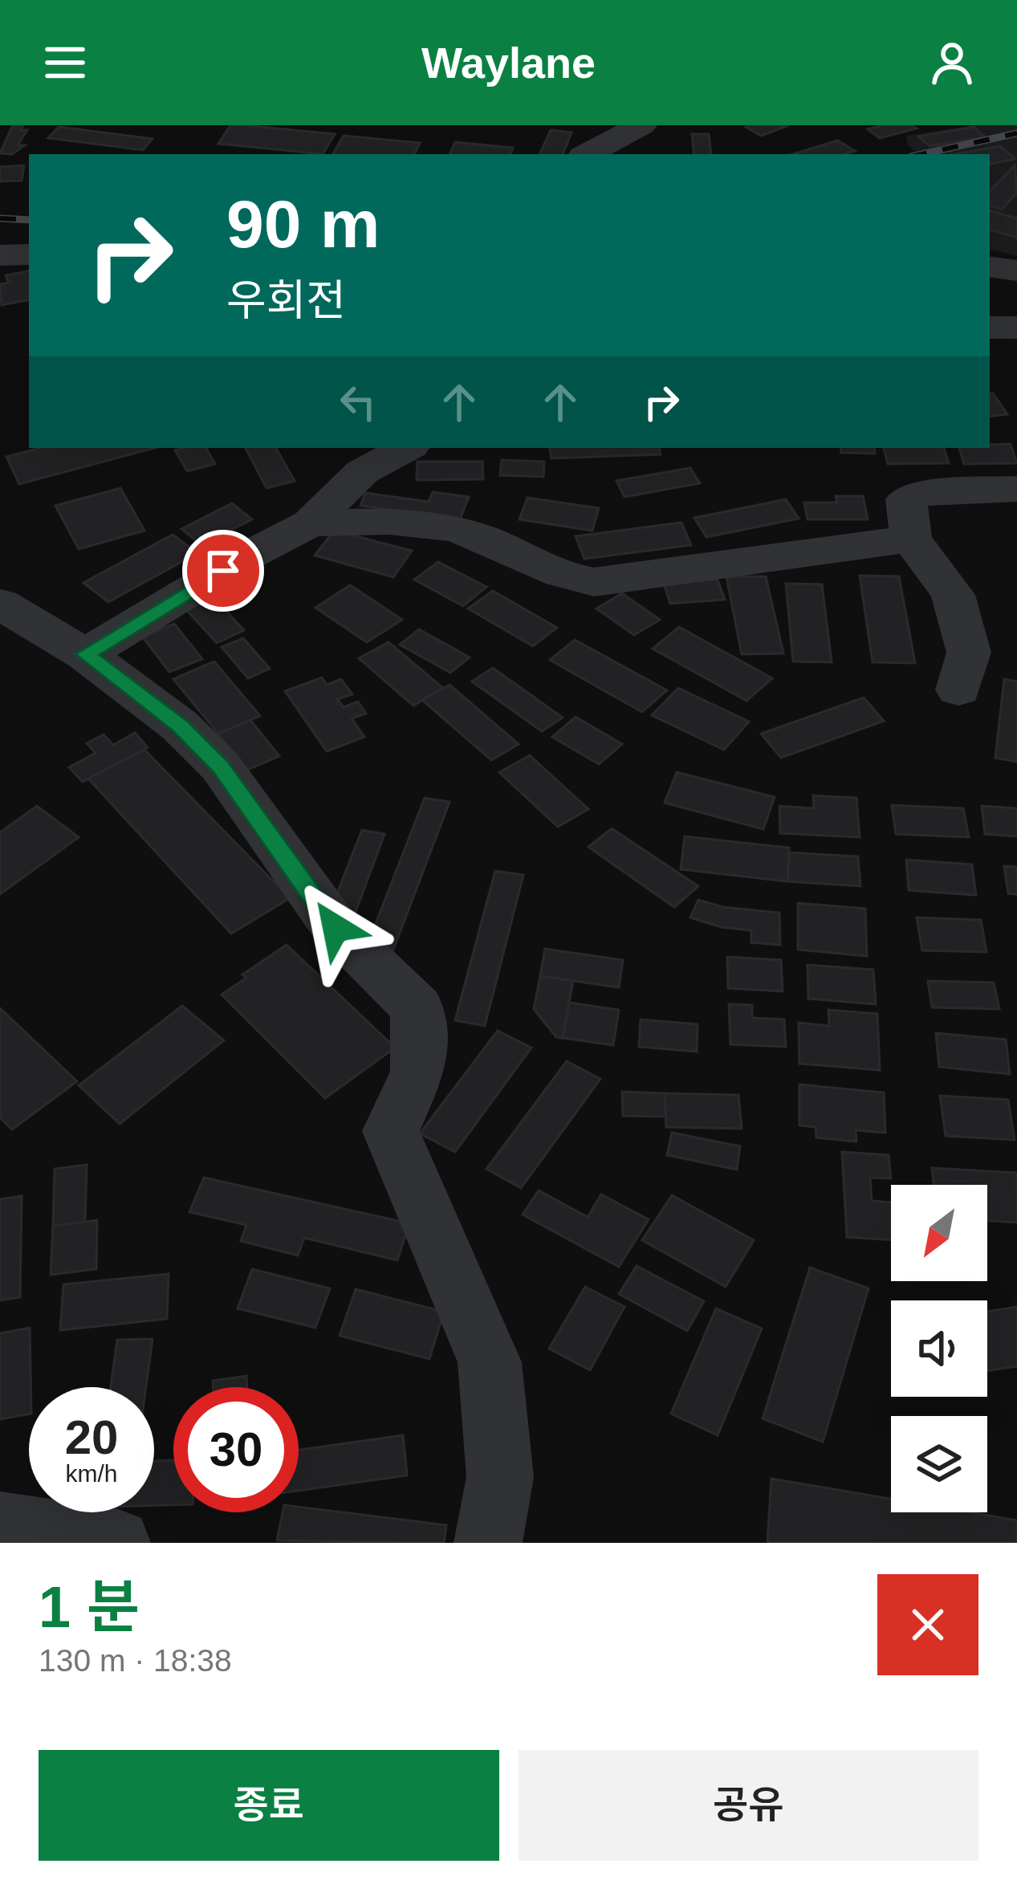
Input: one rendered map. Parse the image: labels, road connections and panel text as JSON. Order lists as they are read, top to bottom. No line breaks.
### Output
{"north":"bottom left","page":{"header":"Waylane","turn":["90 m","우회전"],"speed":"20 km/h","limit":"30","heading":["1 분","130 m · 18:38"],"buttons":["종료","공유"]}}
